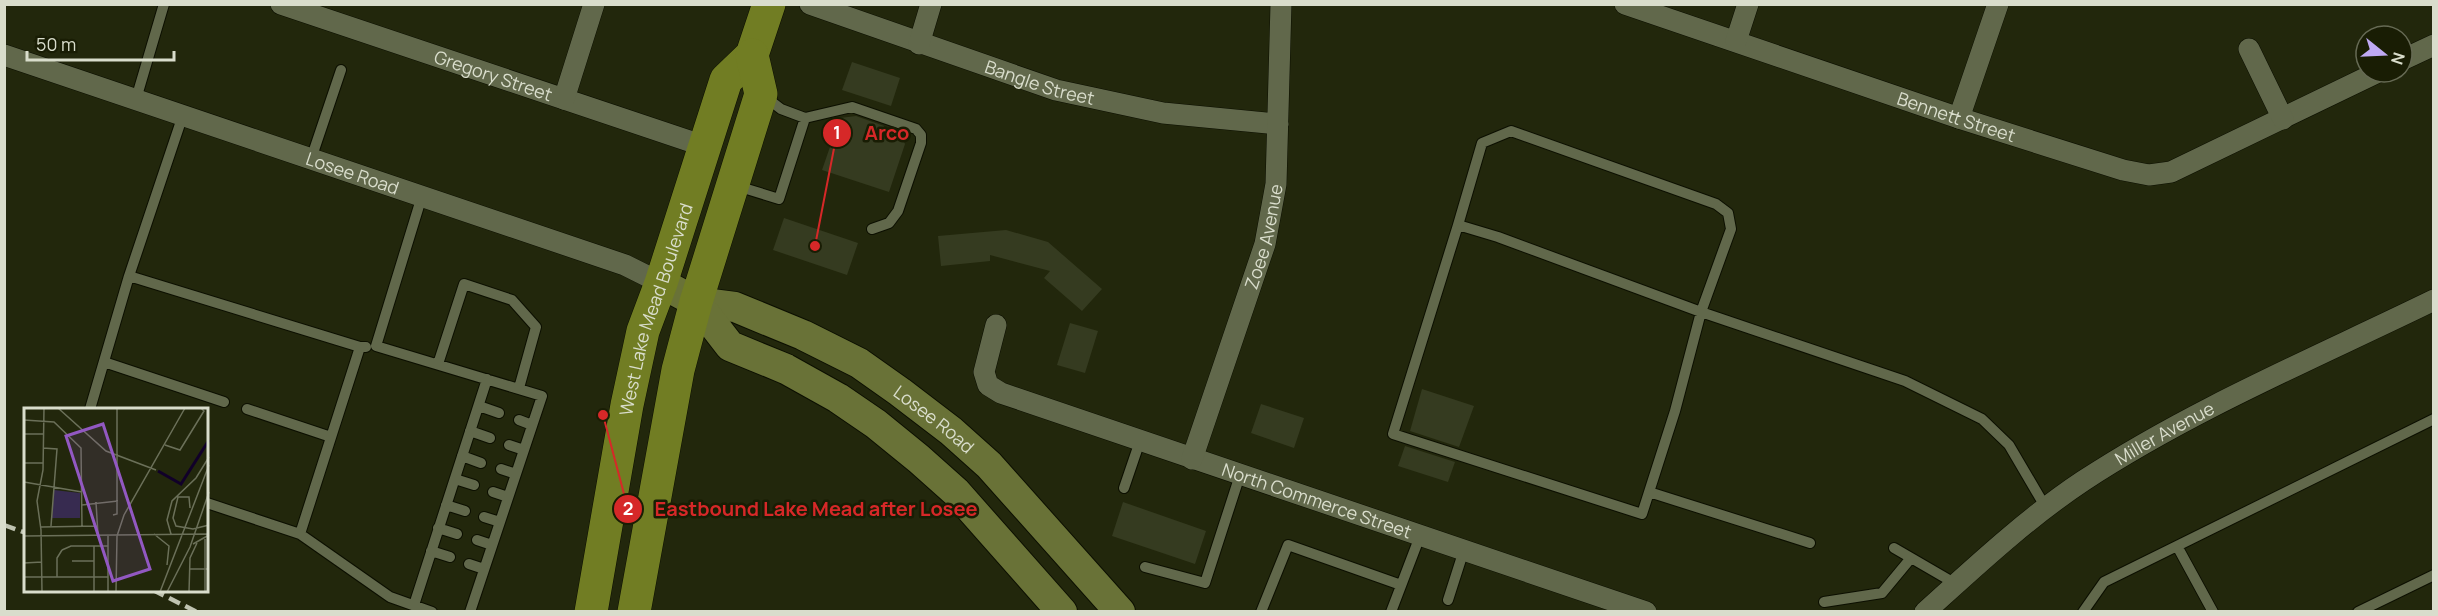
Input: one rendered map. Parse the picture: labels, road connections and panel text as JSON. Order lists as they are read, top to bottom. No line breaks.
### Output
{"streets":{"main road":["Losee Road","West Lake Mead Boulevard"],"street":["Gregory Street","Bangle Street","Bennett Street","Zoee Avenue","Miller Avenue","North Commerce Street"]},"crossings":[["Gregory Street","West Lake Mead Boulevard"],["Bangle Street","Zoee Avenue"],["Losee Road","West Lake Mead Boulevard"],["Zoee Avenue","North Commerce Street"]],"places":["Arco","Eastbound Lake Mead after Losee"],"scale_bar":"50 m","north":"right"}
